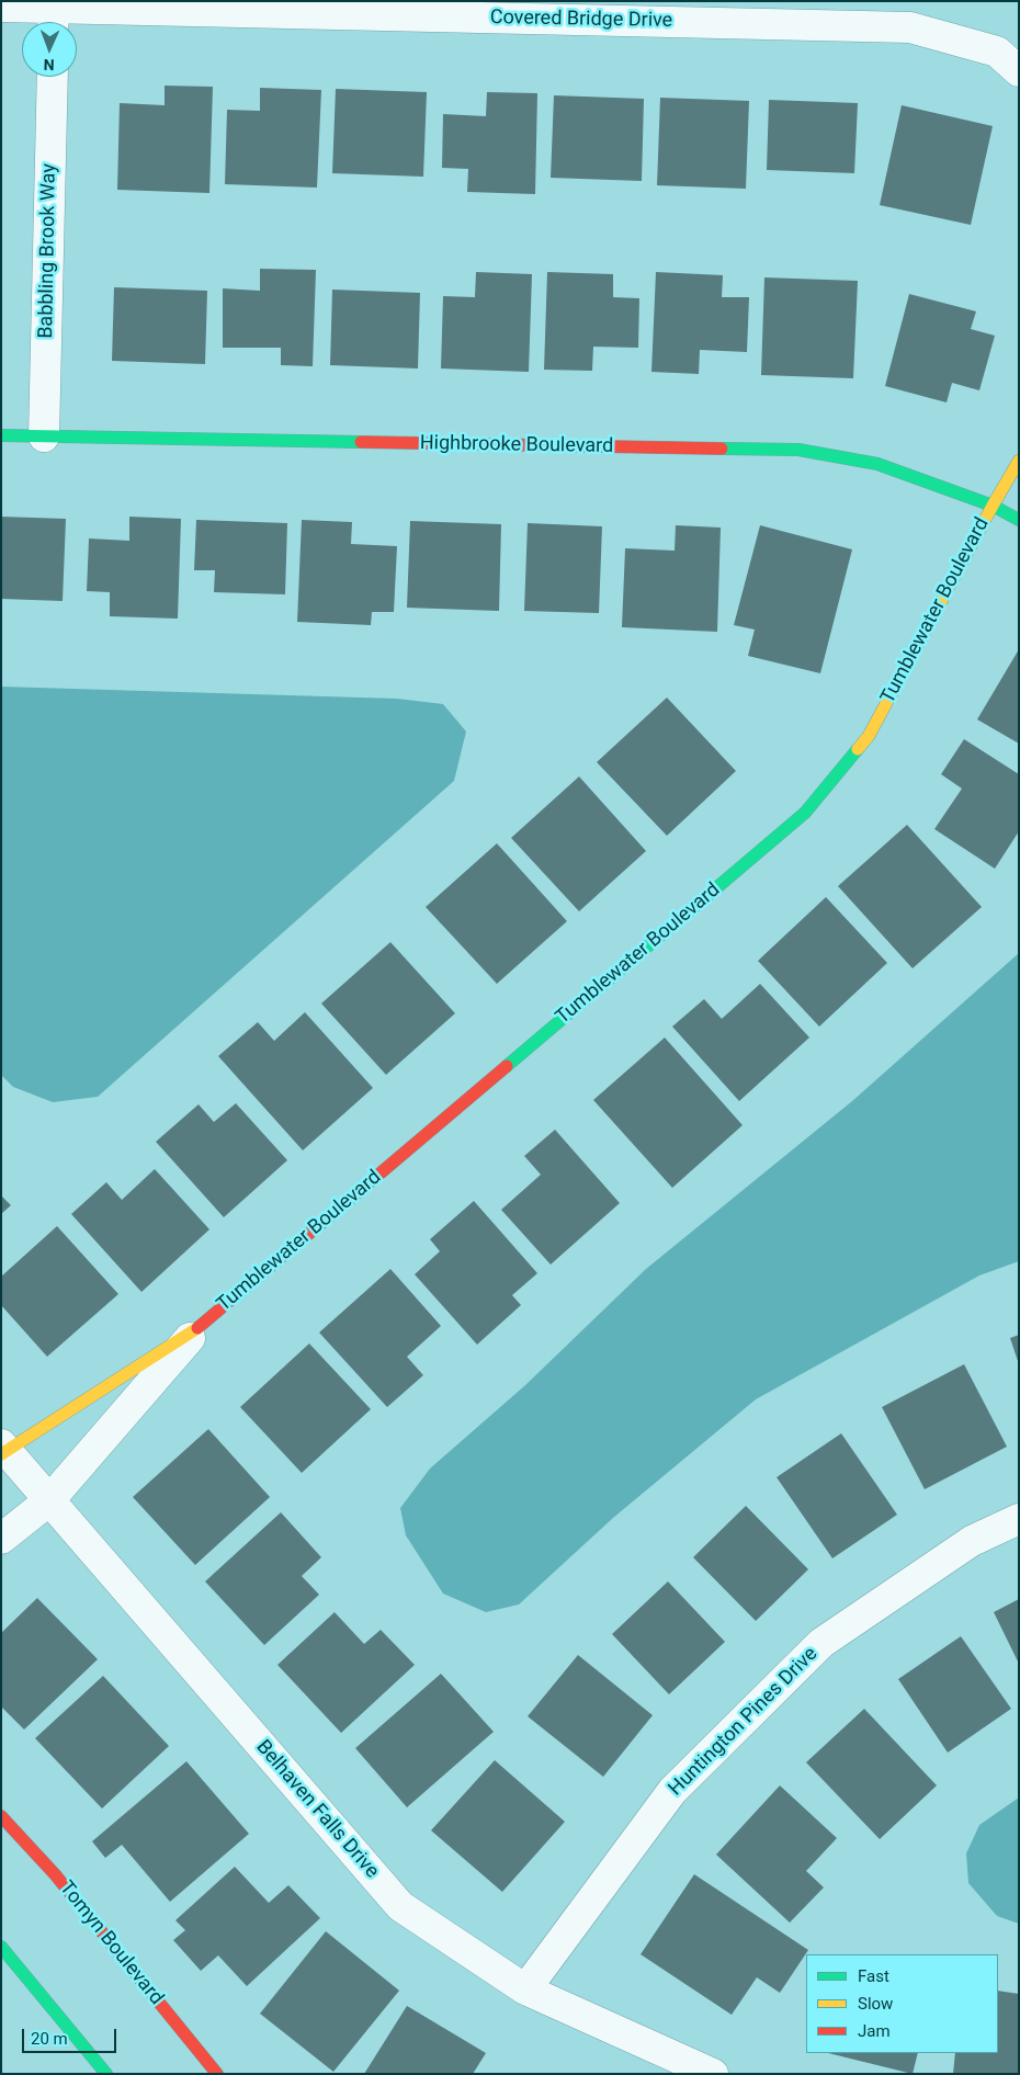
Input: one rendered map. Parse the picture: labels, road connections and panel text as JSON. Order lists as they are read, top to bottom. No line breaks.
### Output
{"streets":{"street":["Covered Bridge Drive","Babbling Brook Way","Highbrooke Boulevard","Tumblewater Boulevard","Huntington Pines Drive","Belhaven Falls Drive","Tomyn Boulevard"]},"crossings":[["Babbling Brook Way","Highbrooke Boulevard"],["Highbrooke Boulevard","Tumblewater Boulevard"],["Tumblewater Boulevard","Belhaven Falls Drive"],["Huntington Pines Drive","Belhaven Falls Drive"]],"legend":["Fast","Slow","Jam"],"scale_bar":"20 m","north":"bottom"}
